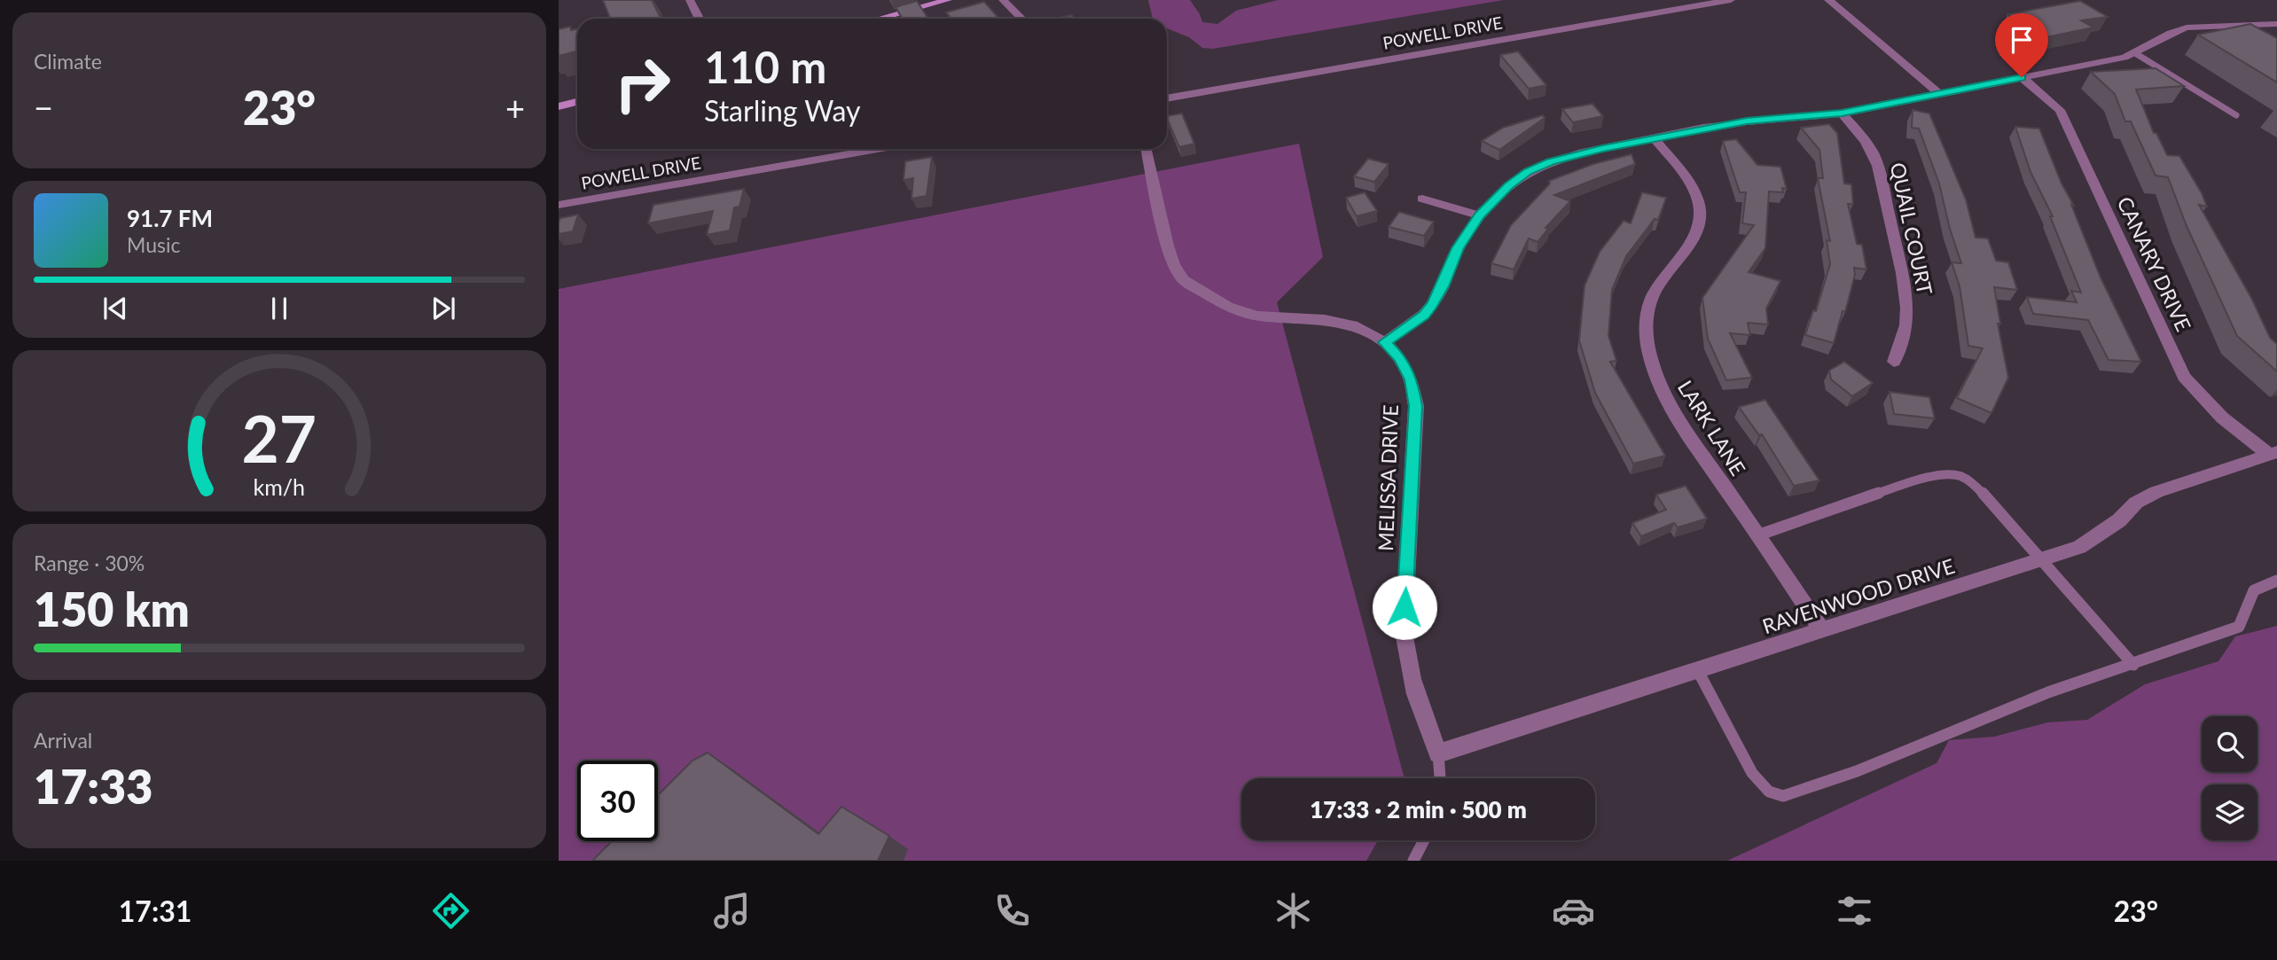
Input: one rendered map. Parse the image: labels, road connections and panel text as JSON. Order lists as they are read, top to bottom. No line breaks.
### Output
{"streets":{"street":["POWELL DRIVE","QUAIL COURT","CANARY DRIVE","LARK LANE","MELISSA DRIVE","RAVENWOOD DRIVE"]},"crossings":[["CANARY DRIVE","RAVENWOOD DRIVE"],["LARK LANE","RAVENWOOD DRIVE"],["MELISSA DRIVE","RAVENWOOD DRIVE"]],"page":{"tile":["Climate",["Range · 30%","150 km"],["Arrival","17:33"]],"turn":["110 m","Starling Way"],"heat":["−","23°","+"],"song":["91.7 FM","Music"],"limit":"30","trip":"17:33 · 2 min · 500 m","tabs":["17:31","23°"],"gauge":["27","km/h"]}}
